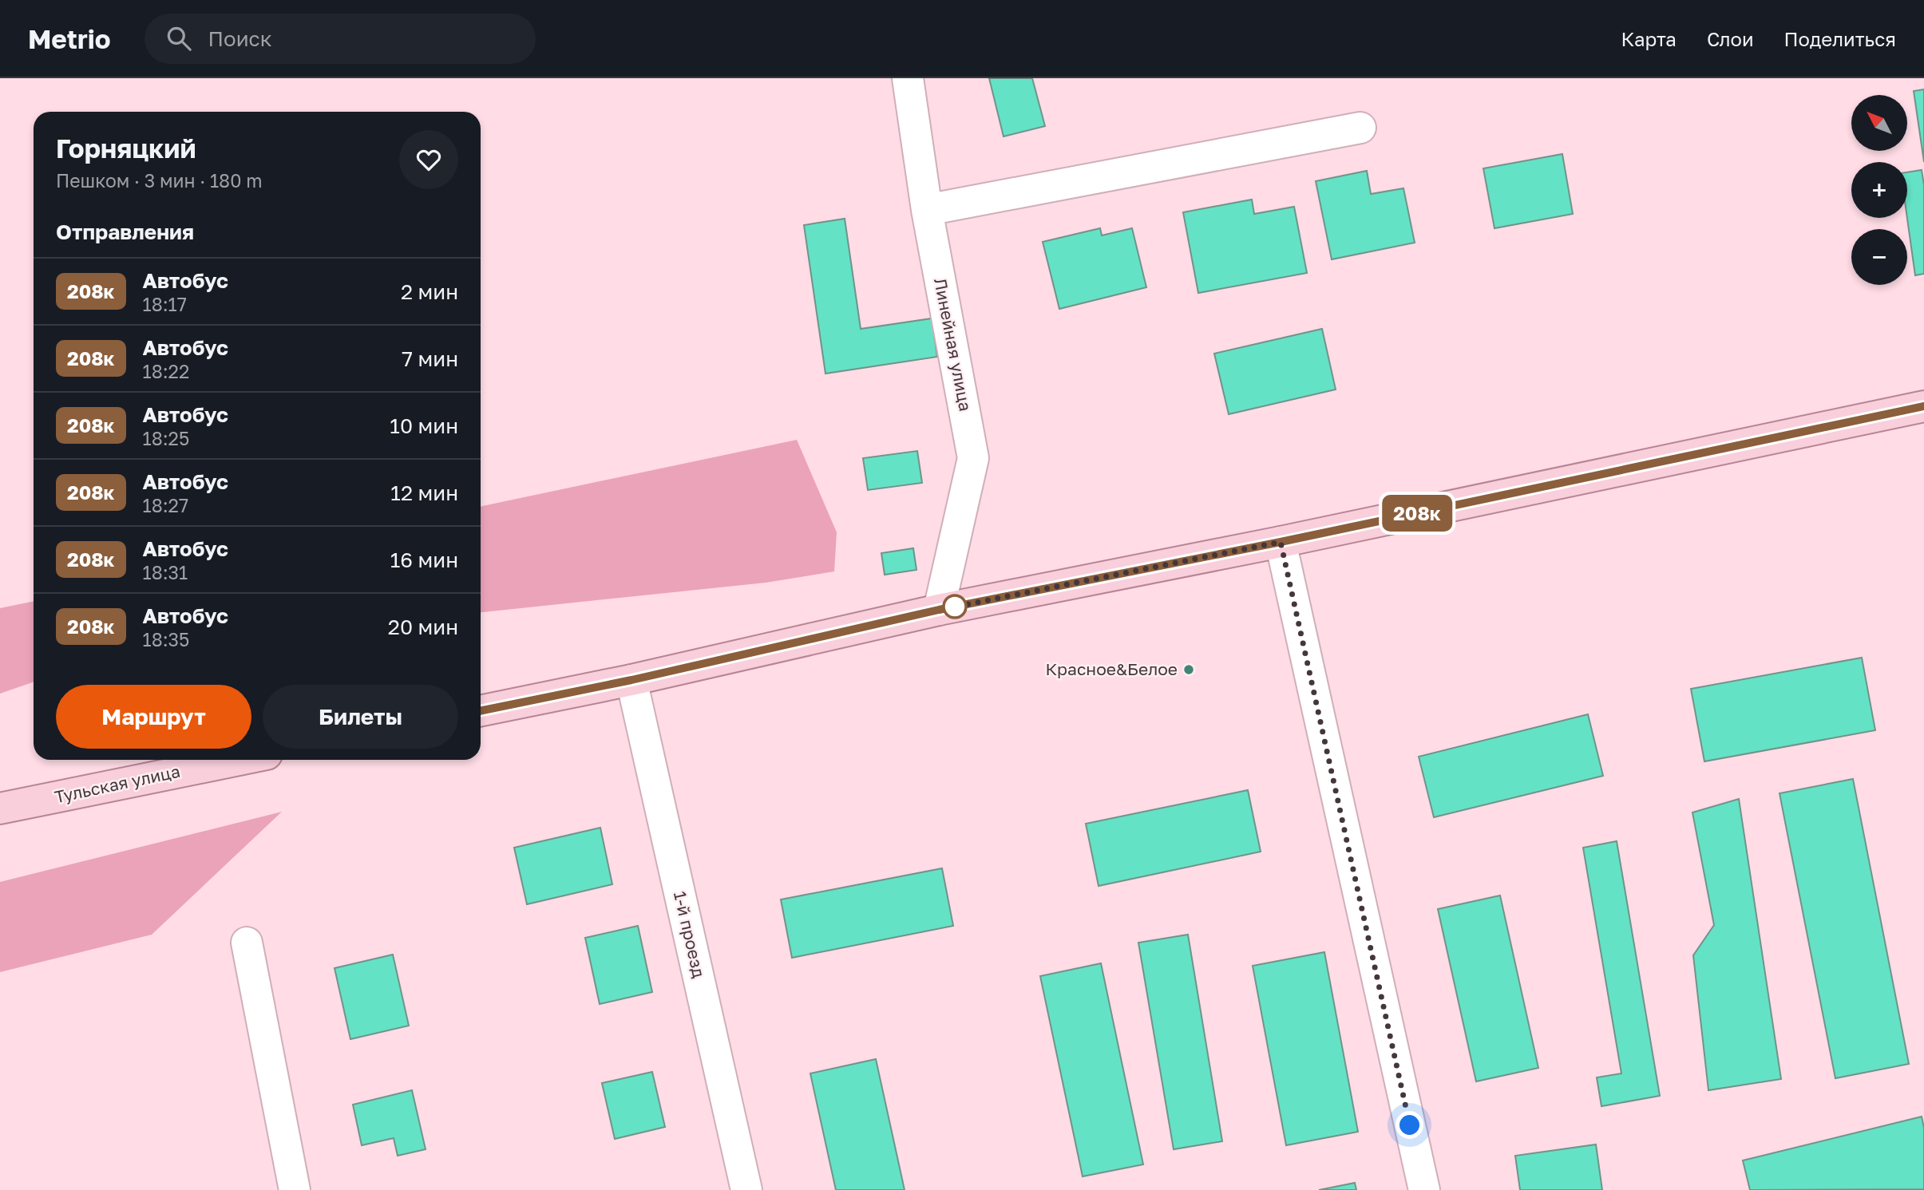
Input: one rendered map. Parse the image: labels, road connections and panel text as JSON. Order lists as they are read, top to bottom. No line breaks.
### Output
{"streets":{"main road":["Тульская улица"],"street":["Линейная улица","1-й проезд"]},"places":["Красное&Белое"],"lines":["bus line 208к"],"north":"top left","page":{"header":"Metrio","search":"Поиск","nav":["Карта","Слои","Поделиться"],"on_map":"208к","map_buttons":["+","−"],"heading":[["Горняцкий","Пешком · 3 мин · 180 m"],"Отправления"],"list":[{"mark":"208к","name":"Автобус","note":"18:17","value":"2 мин"},{"mark":"208к","name":"Автобус","note":"18:22","value":"7 мин"},{"mark":"208к","name":"Автобус","note":"18:25","value":"10 мин"},{"mark":"208к","name":"Автобус","note":"18:27","value":"12 мин"},{"mark":"208к","name":"Автобус","note":"18:31","value":"16 мин"},{"mark":"208к","name":"Автобус","note":"18:35","value":"20 мин"}],"buttons":["Маршрут","Билеты"]}}
